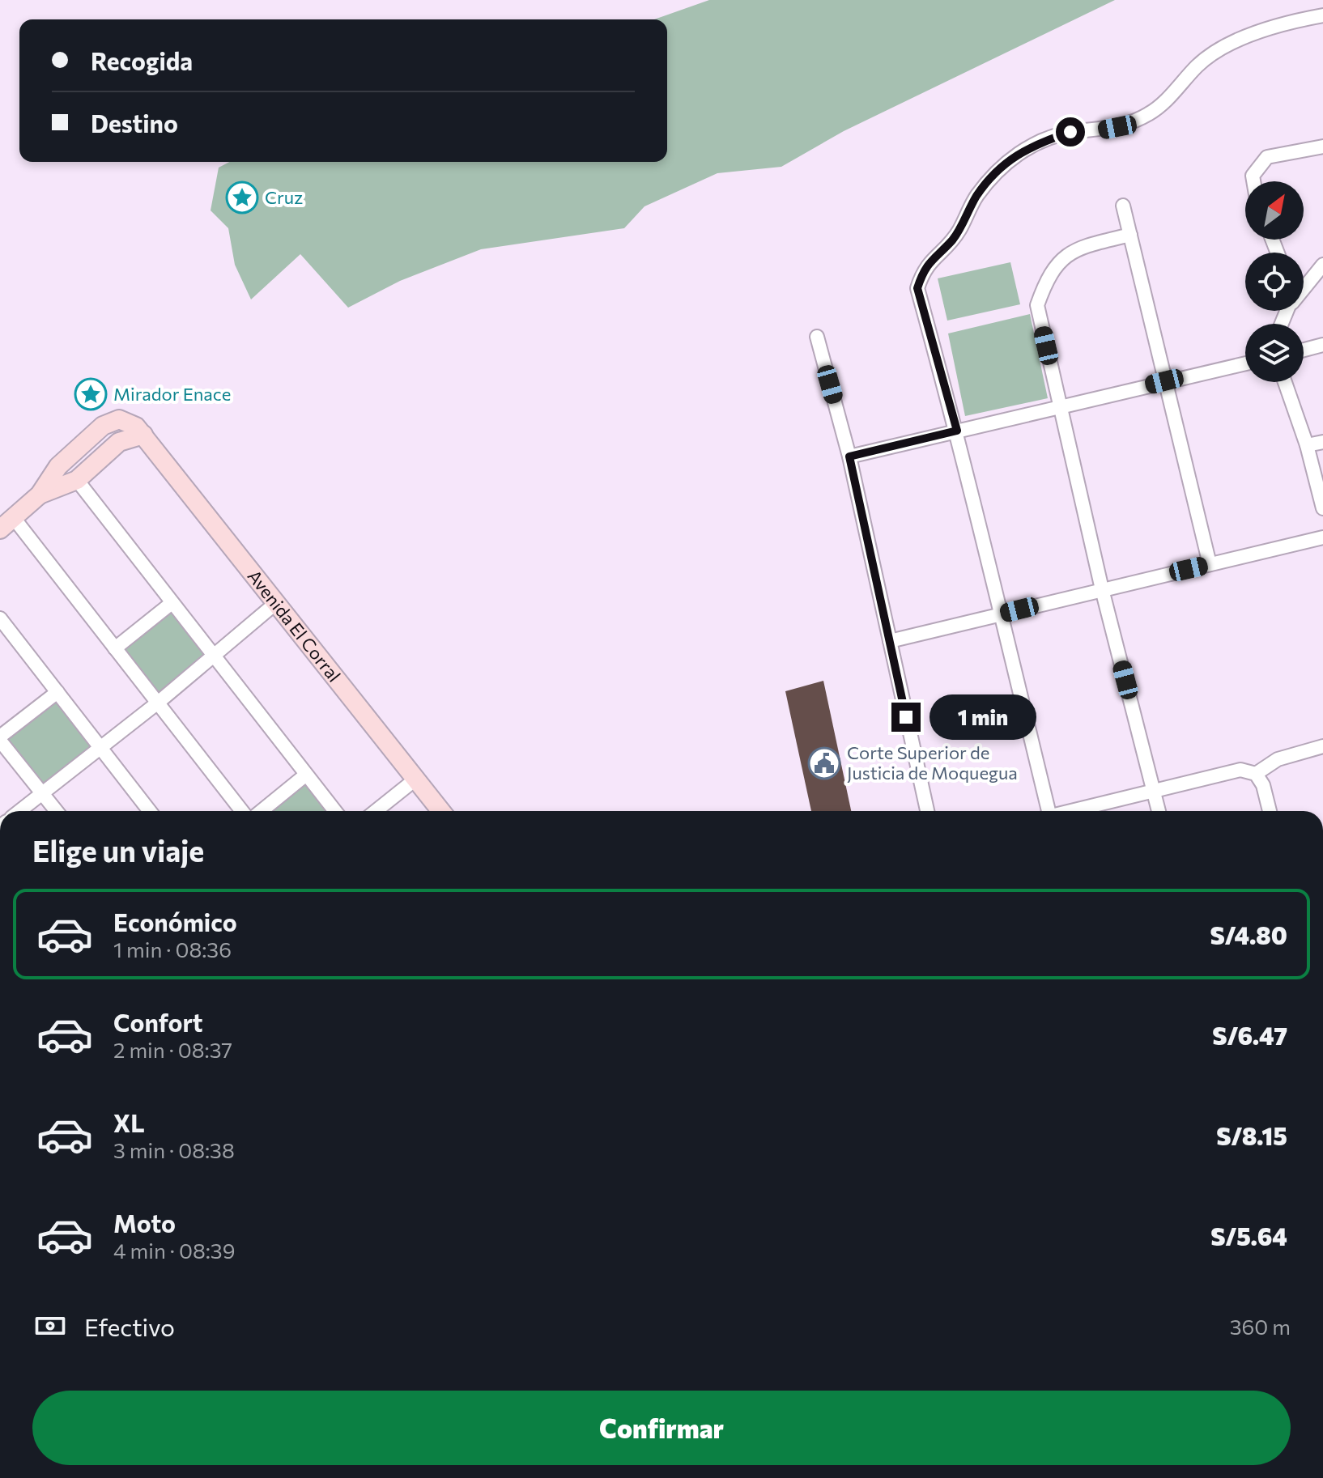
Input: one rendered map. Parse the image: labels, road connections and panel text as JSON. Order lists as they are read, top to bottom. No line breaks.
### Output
{"streets":{"street":["Avenida El Corral"]},"places":{"place":["Cruz","Mirador Enace"],"public building":["Corte Superior de Justicia de Moquegua"]},"north":"top right","page":{"banner":["Recogida","Destino"],"bubble":"1 min","heading":"Elige un viaje","list":[{"name":"Económico","note":"1 min · 08:36","value":"S/4.80"},{"name":"Confort","note":"2 min · 08:37","value":"S/6.47"},{"name":"XL","note":"3 min · 08:38","value":"S/8.15"},{"name":"Moto","note":"4 min · 08:39","value":"S/5.64"}],"pay":["Efectivo","360 m"],"buttons":"Confirmar"}}
